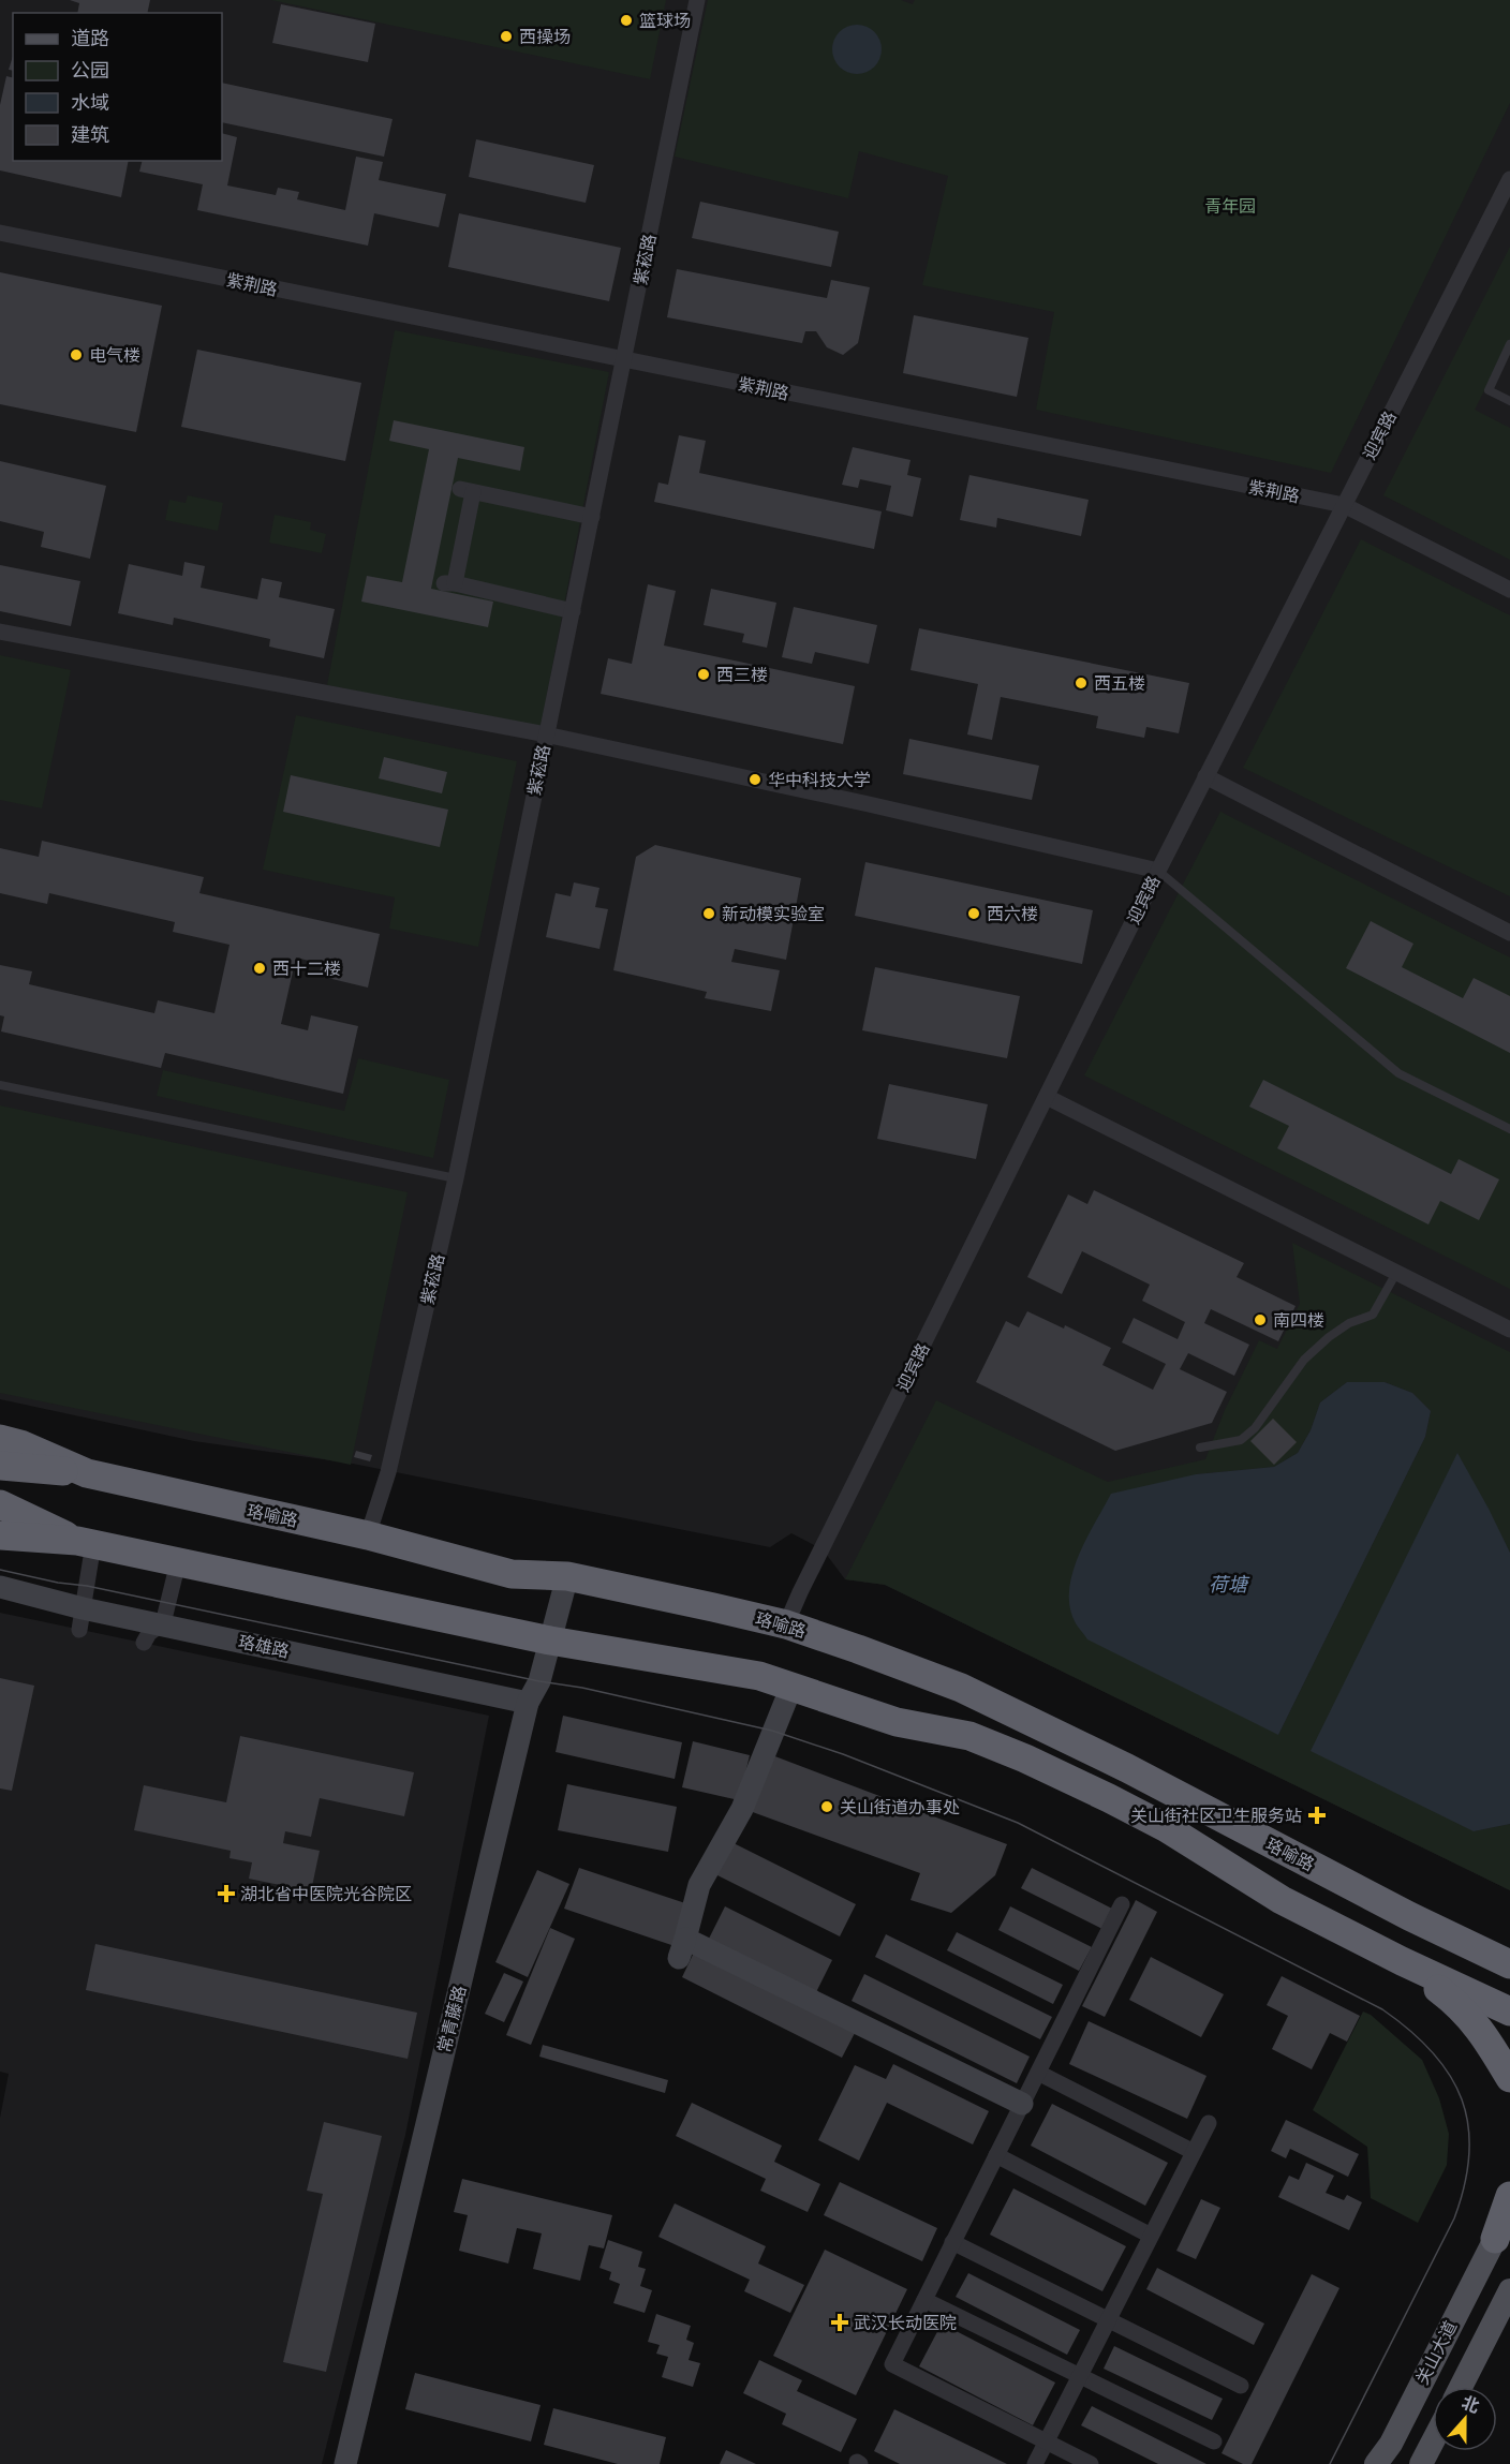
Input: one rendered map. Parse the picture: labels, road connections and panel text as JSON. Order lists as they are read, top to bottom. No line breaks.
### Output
{"streets":{"highway":["珞喻路"],"main road":["关山大道"],"street":["紫菘路","紫荆路","迎宾路","珞雄路","常青藤路"]},"crossings":[["紫菘路","紫荆路"],["紫菘路","珞喻路"],["紫荆路","迎宾路"],["迎宾路","珞喻路"],["珞喻路","常青藤路"],["珞雄路","常青藤路"]],"water":["荷塘"],"parks":["青年园"],"places":{"other":["篮球场","西操场","电气楼","西三楼","西五楼","华中科技大学","新动模实验室","西六楼","西十二楼","南四楼","关山街道办事处"],"health":["关山街社区卫生服务站","湖北省中医院光谷院区","武汉长动医院"]},"legend":["道路","公园","水域","建筑"],"north":"top"}
